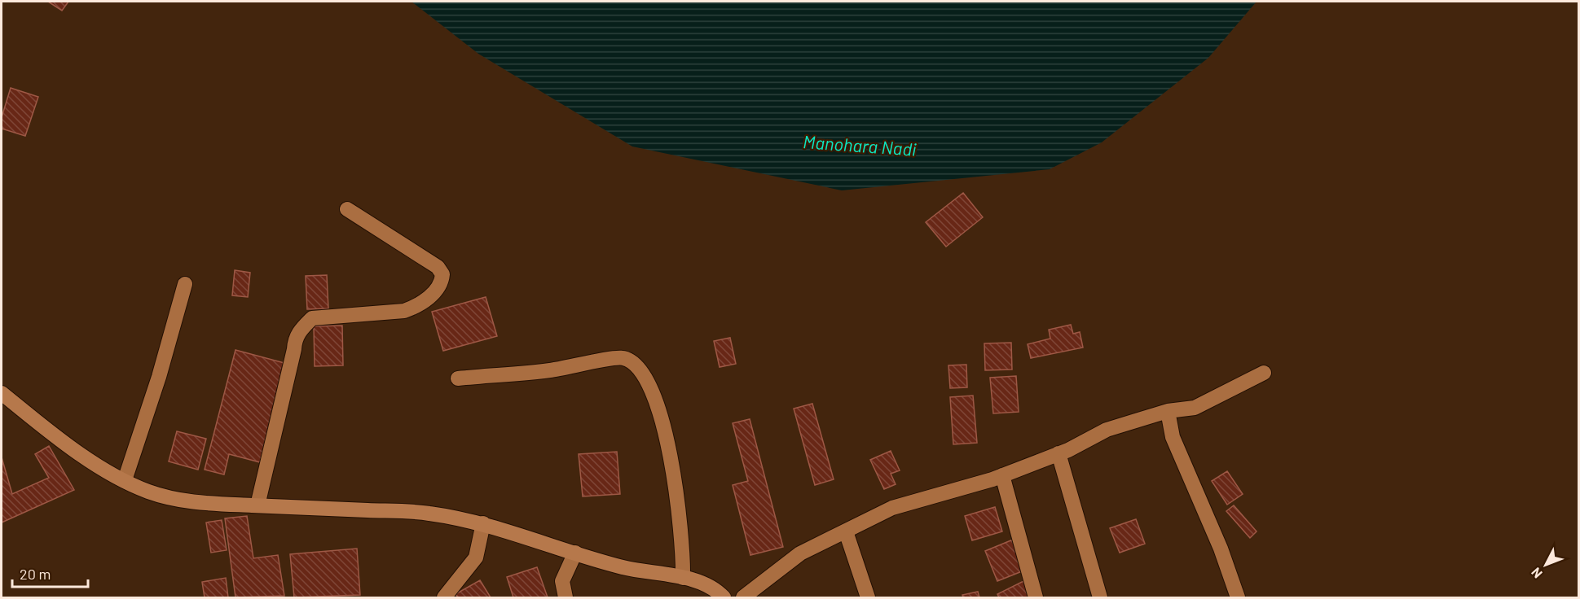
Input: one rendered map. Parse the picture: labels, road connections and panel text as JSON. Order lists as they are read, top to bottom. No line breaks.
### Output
{"water":["Manohara Nadi"],"scale_bar":"20 m","north":"bottom left"}
